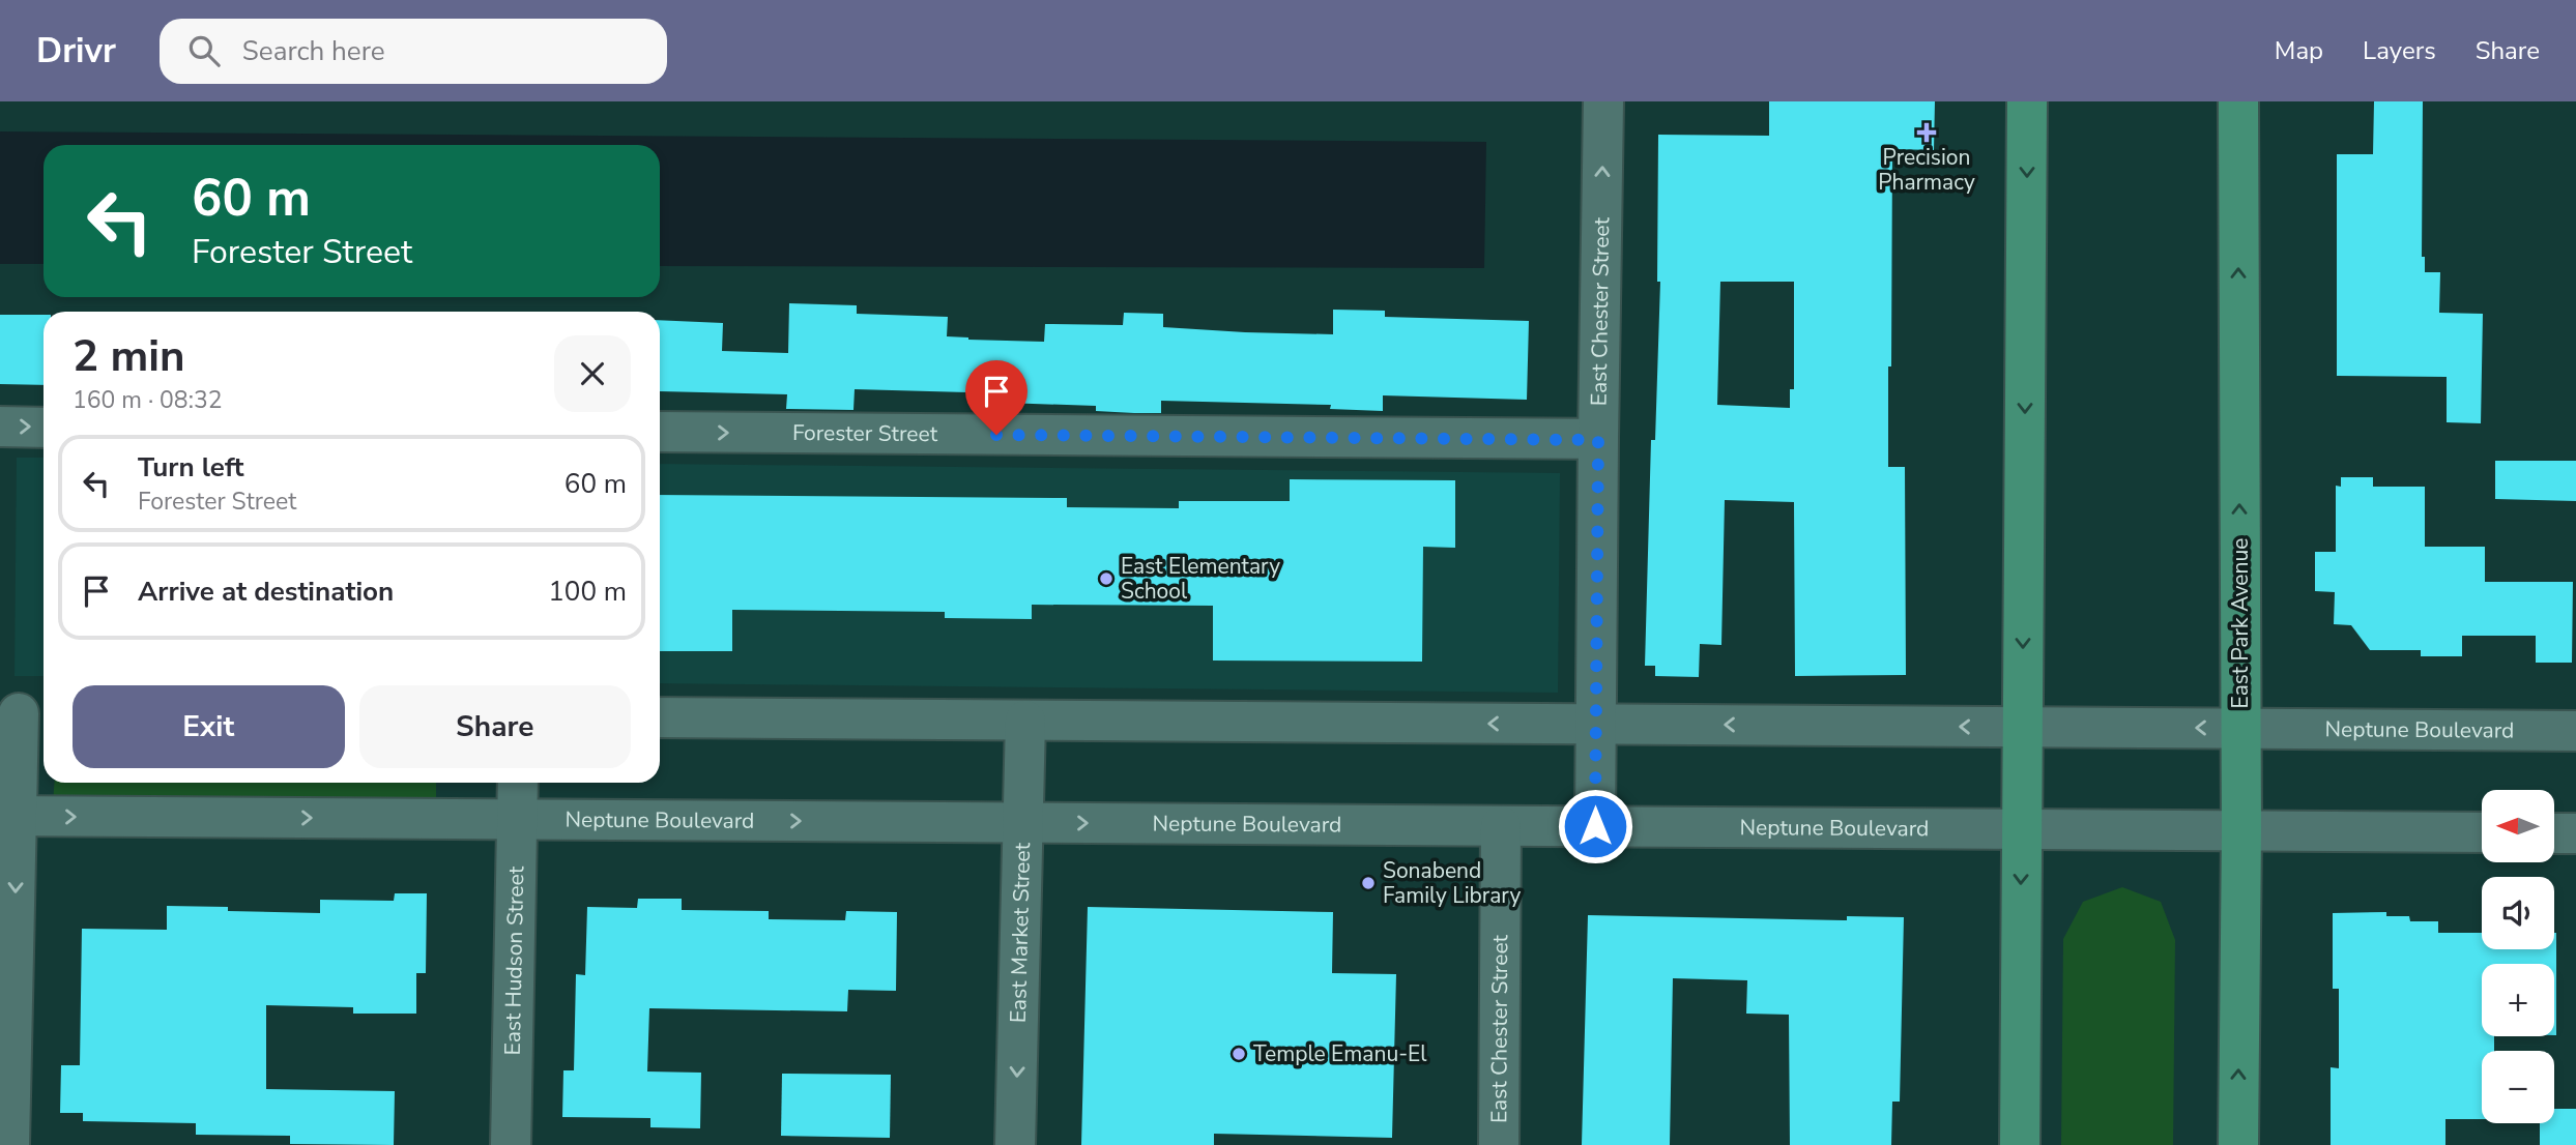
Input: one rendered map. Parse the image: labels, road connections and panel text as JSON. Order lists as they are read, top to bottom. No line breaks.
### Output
{"streets":{"highway":["East Park Avenue"],"street":["East Chester Street","Forester Street","Neptune Boulevard","East Market Street","East Hudson Street"]},"crossings":[["East Chester Street","Forester Street"],["East Chester Street","Neptune Boulevard"],["East Park Avenue","Neptune Boulevard"],["Neptune Boulevard","East Market Street"],["Neptune Boulevard","East Hudson Street"]],"one_way":["Forester Street","East Market Street"],"places":{"health":["Precision Pharmacy"],"other":["East Elementary School","Sonabend Family Library","Temple Emanu-El"]},"north":"left","page":{"header":"Drivr","search":"Search here","nav":["Map","Layers","Share"],"turn":["60 m","Forester Street"],"heading":["2 min","160 m · 08:32"],"list":[{"name":"Turn left","note":"Forester Street","value":"60 m"},{"name":"Arrive at destination","value":"100 m"}],"buttons":["Exit","Share"],"map_buttons":["+","−"]}}
